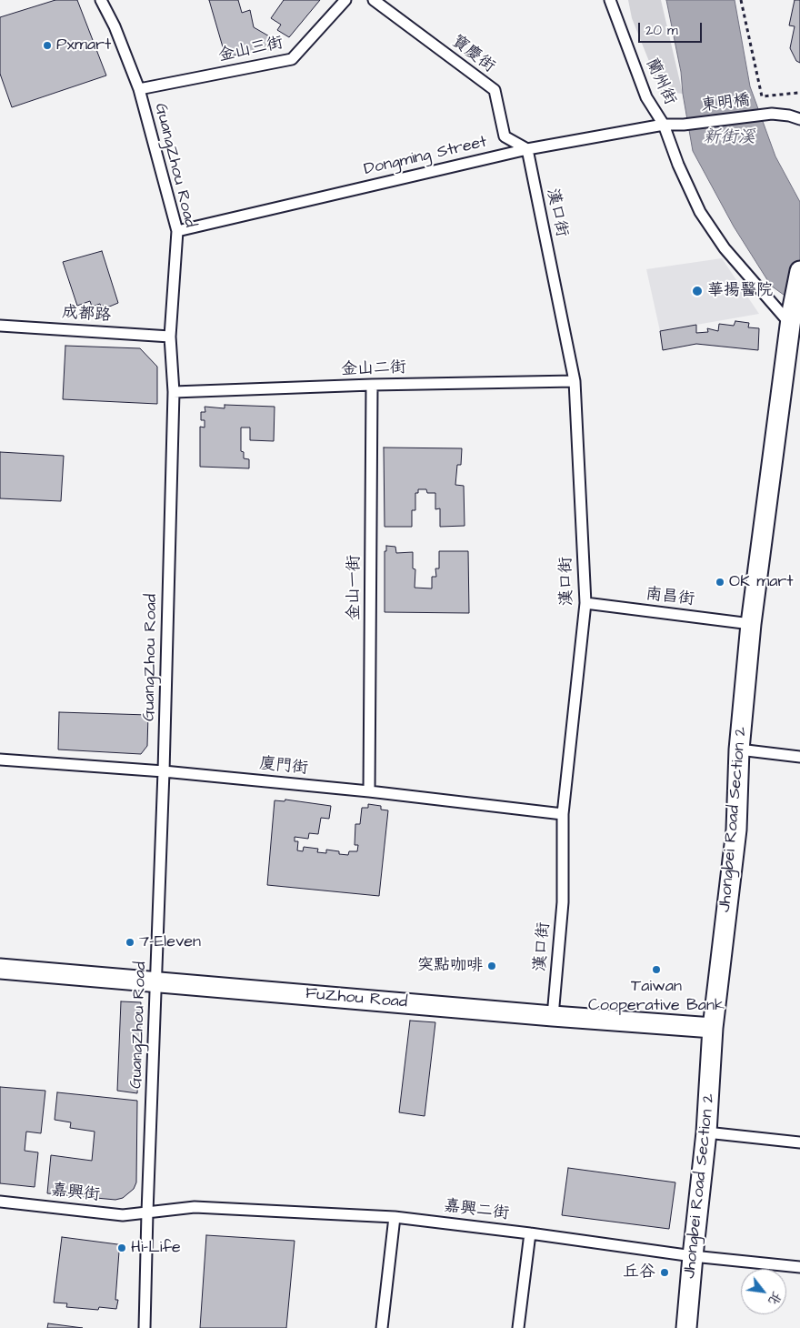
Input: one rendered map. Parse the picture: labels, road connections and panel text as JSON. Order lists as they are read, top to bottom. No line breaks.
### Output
{"streets":{"street":["Jhongbei Road Section 2","FuZhou Road"],"lane":["金山三街","寶慶街","蘭州街","東明橋","Dongming Street","GuangZhou Road","漢口街","成都路","金山二街","金山一街","南昌街","廈門街","嘉興街","嘉興二街"]},"crossings":[["金山三街","GuangZhou Road"],["寶慶街","Dongming Street"],["寶慶街","漢口街"],["蘭州街","Dongming Street"],["蘭州街","Jhongbei Road Section 2"],["東明橋","Dongming Street"],["Dongming Street","GuangZhou Road"],["Dongming Street","漢口街"],["GuangZhou Road","成都路"],["GuangZhou Road","金山二街"],["GuangZhou Road","廈門街"],["GuangZhou Road","FuZhou Road"],["GuangZhou Road","嘉興街"],["GuangZhou Road","嘉興二街"],["漢口街","金山二街"],["漢口街","南昌街"],["漢口街","廈門街"],["漢口街","FuZhou Road"],["金山二街","金山一街"],["金山一街","廈門街"],["南昌街","Jhongbei Road Section 2"],["Jhongbei Road Section 2","FuZhou Road"],["Jhongbei Road Section 2","嘉興二街"],["嘉興街","嘉興二街"]],"water":["新街溪"],"places":["Pxmart","華揚醫院","OK mart","7-Eleven","突點咖啡","Taiwan Cooperative Bank","Hi-Life","丘谷"],"scale_bar":"20 m","north":"bottom right"}
